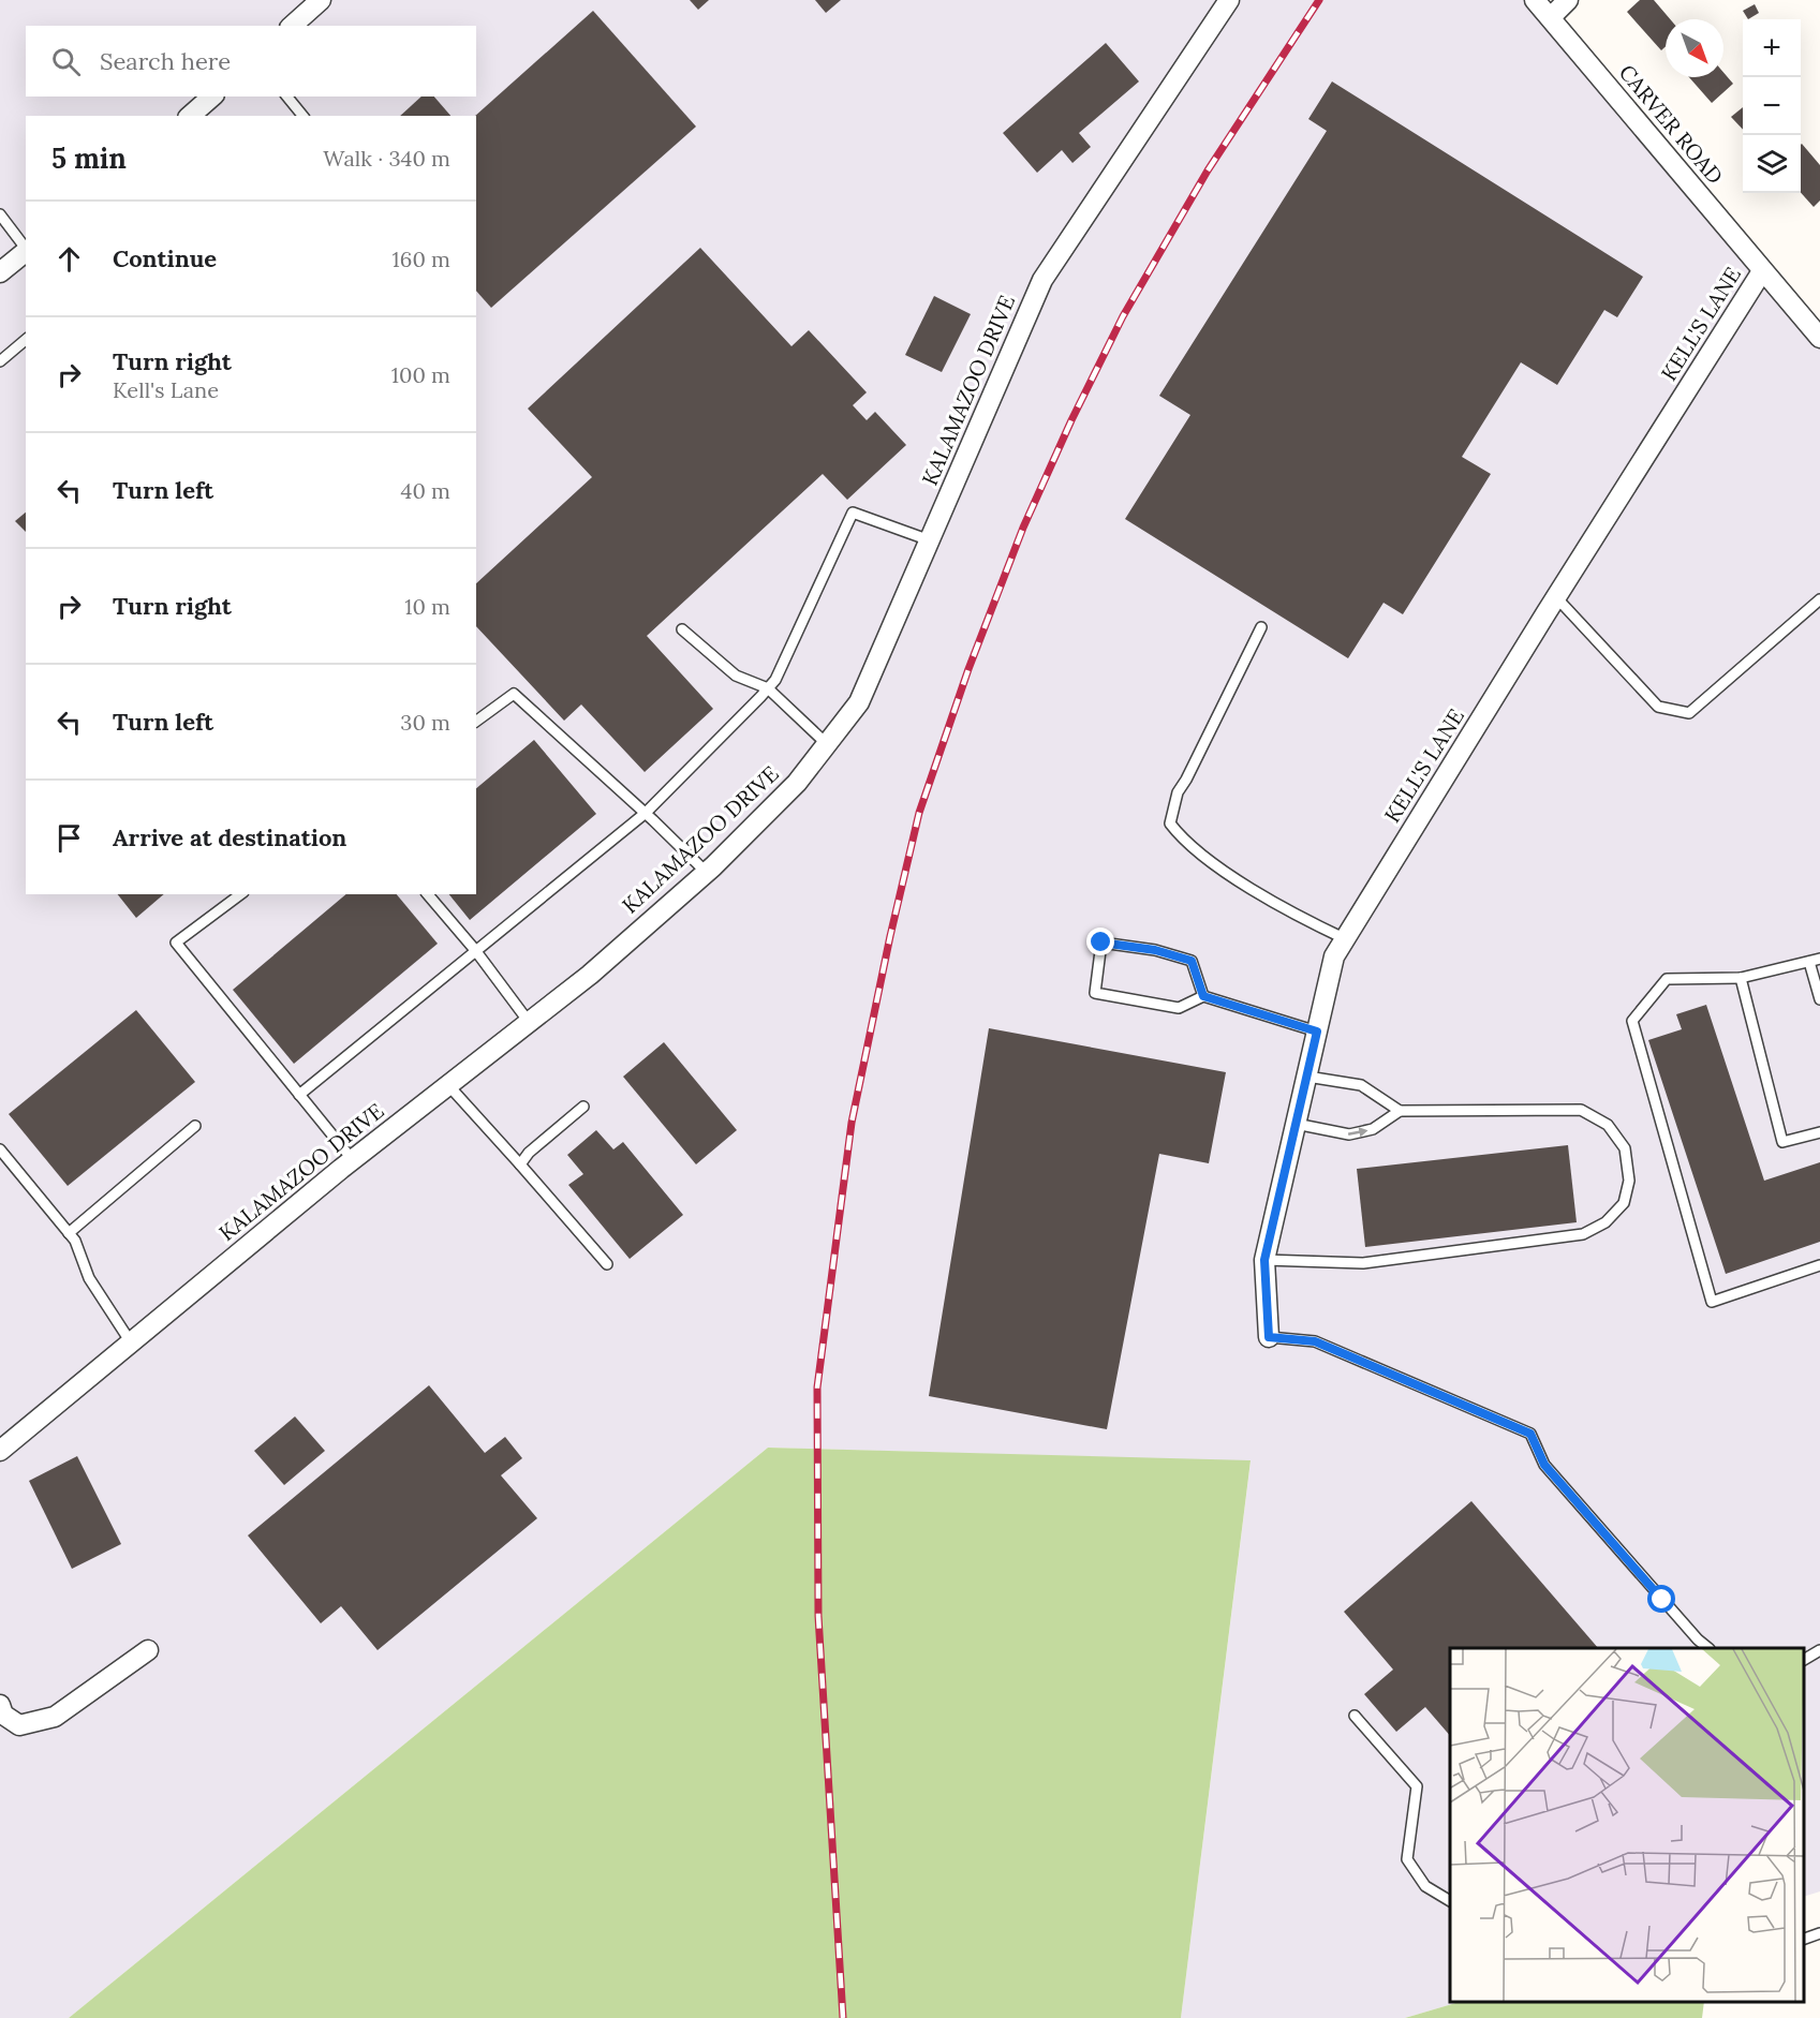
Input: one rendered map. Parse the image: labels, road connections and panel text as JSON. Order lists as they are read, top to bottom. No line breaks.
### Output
{"streets":{"street":["CARVER ROAD","KELL'S LANE","KALAMAZOO DRIVE"]},"crossings":[["CARVER ROAD","KELL'S LANE"]],"north":"bottom right","page":{"map_buttons":["+","−"],"search":"Search here","heading":["5 min","Walk · 340 m"],"list":[["Continue","160 m"],["Turn right","Kell's Lane","100 m"],["Turn left","40 m"],["Turn right","10 m"],["Turn left","30 m"],"Arrive at destination"]}}
